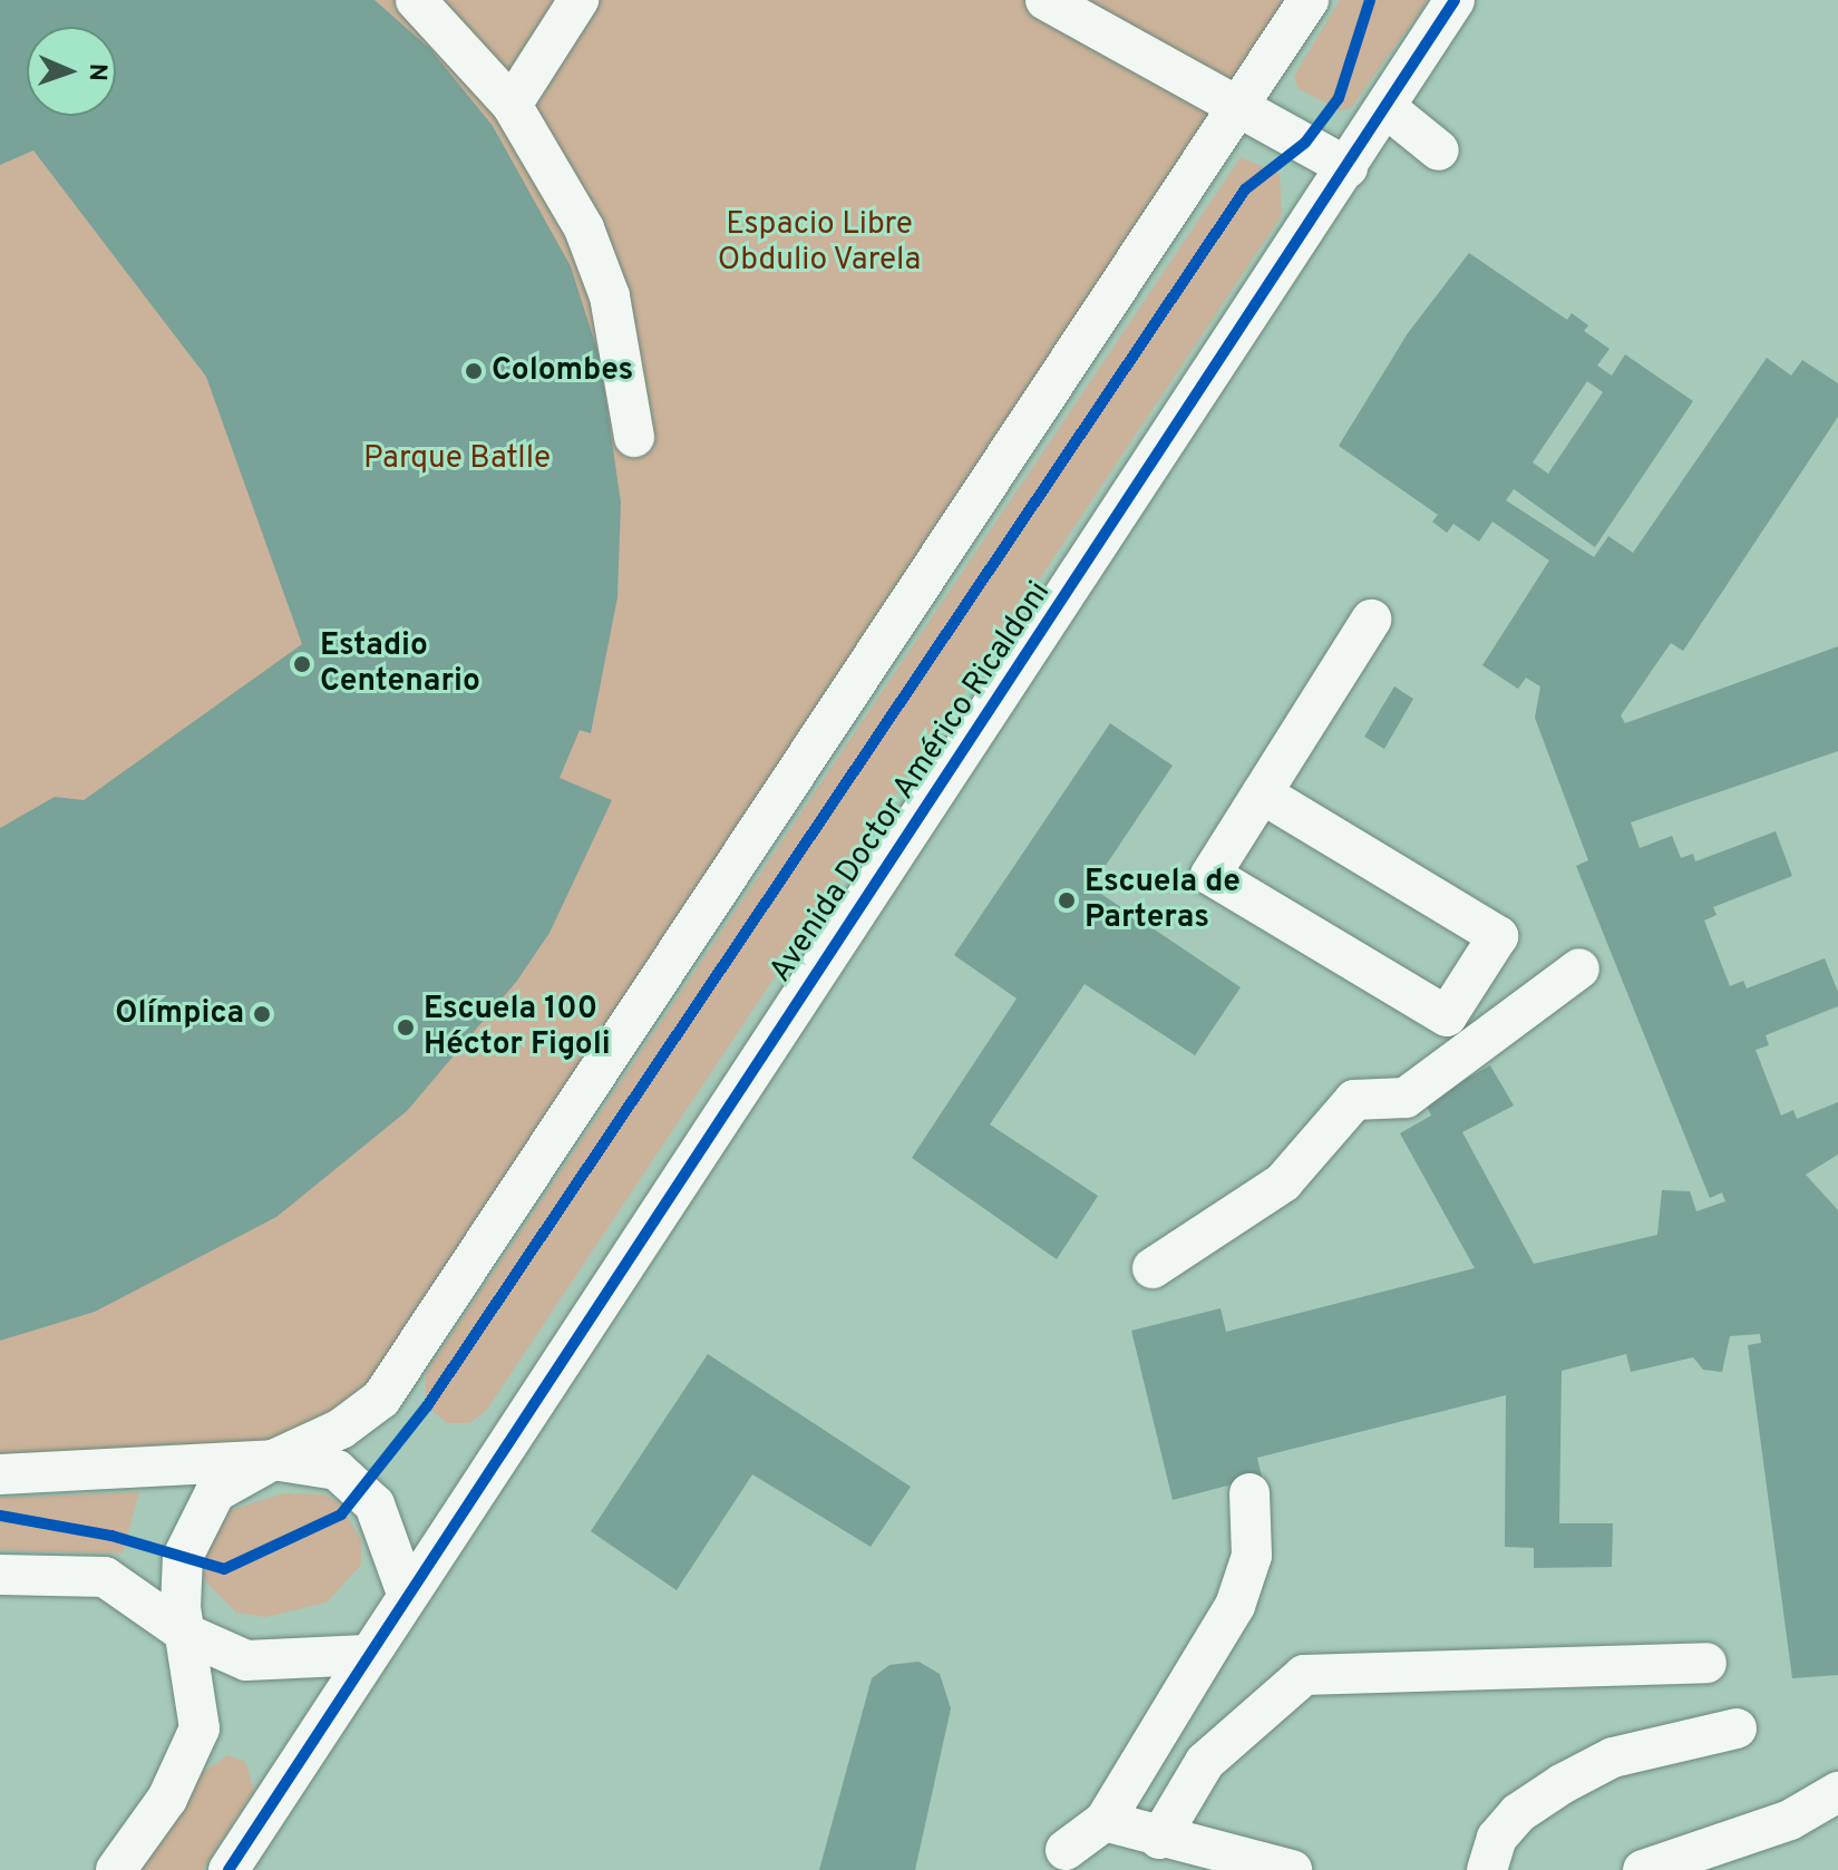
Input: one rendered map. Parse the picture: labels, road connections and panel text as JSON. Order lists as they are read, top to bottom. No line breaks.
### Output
{"streets":{"street":["Avenida Doctor Américo Ricaldoni"]},"parks":["Espacio Libre Obdulio Varela","Parque Batlle"],"places":["Colombes","Estadio Centenario","Escuela de Parteras","Olímpica","Escuela 100 Héctor Figoli"],"north":"right"}
